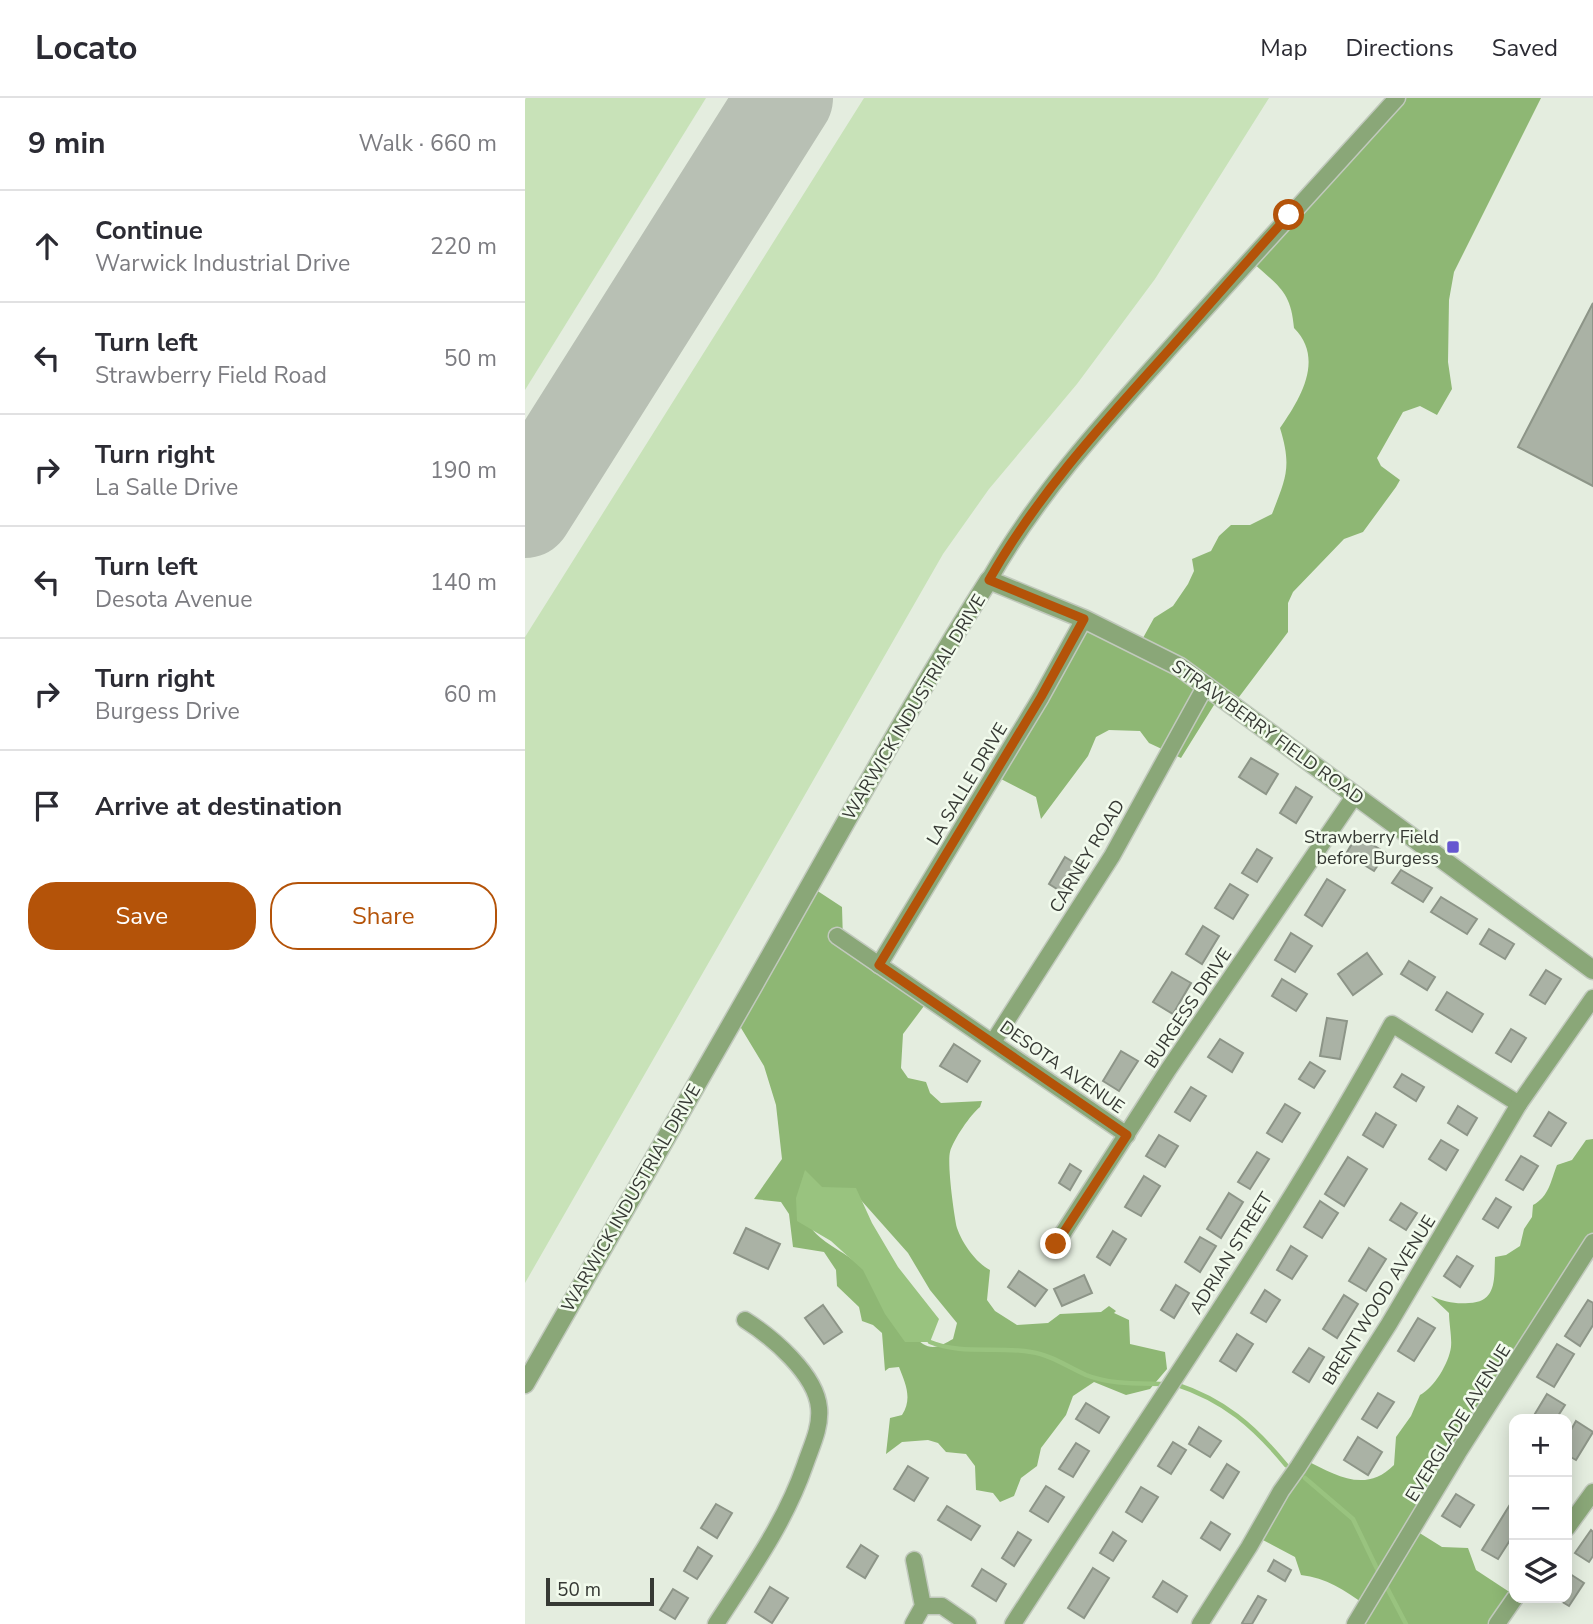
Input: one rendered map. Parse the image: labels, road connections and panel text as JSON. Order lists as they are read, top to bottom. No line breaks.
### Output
{"streets":{"street":["WARWICK INDUSTRIAL DRIVE","STRAWBERRY FIELD ROAD","LA SALLE DRIVE","CARNEY ROAD","BURGESS DRIVE","DESOTA AVENUE","ADRIAN STREET","BRENTWOOD AVENUE","EVERGLADE AVENUE"]},"crossings":[["WARWICK INDUSTRIAL DRIVE","STRAWBERRY FIELD ROAD"],["STRAWBERRY FIELD ROAD","LA SALLE DRIVE"],["STRAWBERRY FIELD ROAD","CARNEY ROAD"],["STRAWBERRY FIELD ROAD","BURGESS DRIVE"],["LA SALLE DRIVE","DESOTA AVENUE"],["CARNEY ROAD","DESOTA AVENUE"],["BURGESS DRIVE","DESOTA AVENUE"],["ADRIAN STREET","BRENTWOOD AVENUE"]],"places":{"transit":["Strawberry Field before Burgess"]},"scale_bar":"50 m","page":{"header":"Locato","nav":["Map","Directions","Saved"],"heading":["9 min","Walk · 660 m"],"list":[["Continue","Warwick Industrial Drive","220 m"],["Turn left","Strawberry Field Road","50 m"],["Turn right","La Salle Drive","190 m"],["Turn left","Desota Avenue","140 m"],["Turn right","Burgess Drive","60 m"],"Arrive at destination"],"buttons":["Save","Share"],"map_buttons":["+","−"],"scale":"50 m"}}
